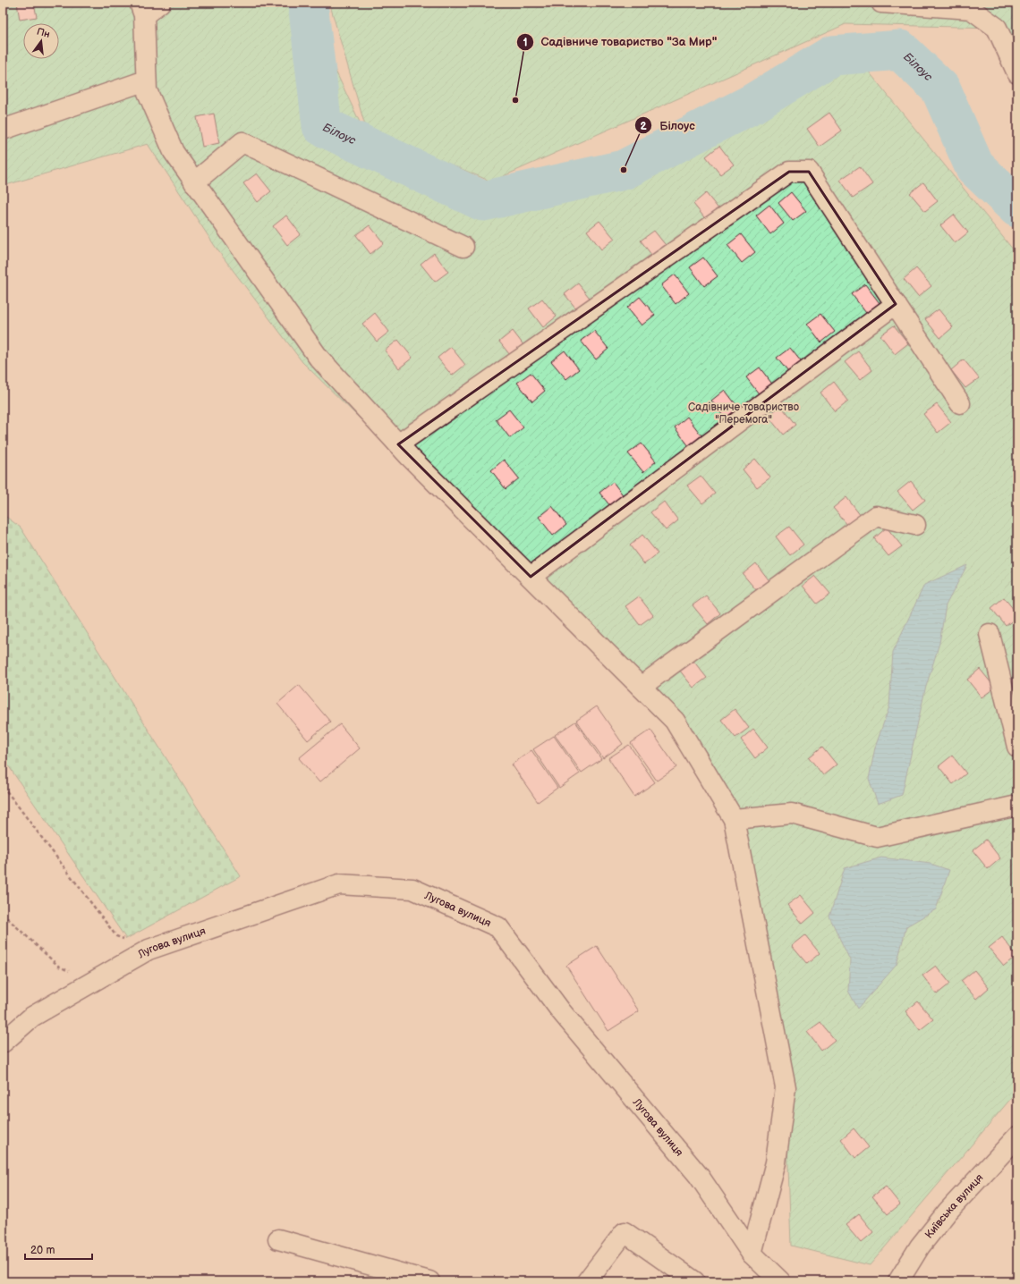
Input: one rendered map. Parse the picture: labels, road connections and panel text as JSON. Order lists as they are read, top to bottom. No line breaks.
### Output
{"streets":{"street":["Лугова вулиця","Київська вулиця"]},"water":["Білоус"],"parks":["Садівниче товариство \"Перемога\""],"places":["Садівниче товариство \"За Мир\"","Білоус"],"scale_bar":"20 m","north":"top"}
